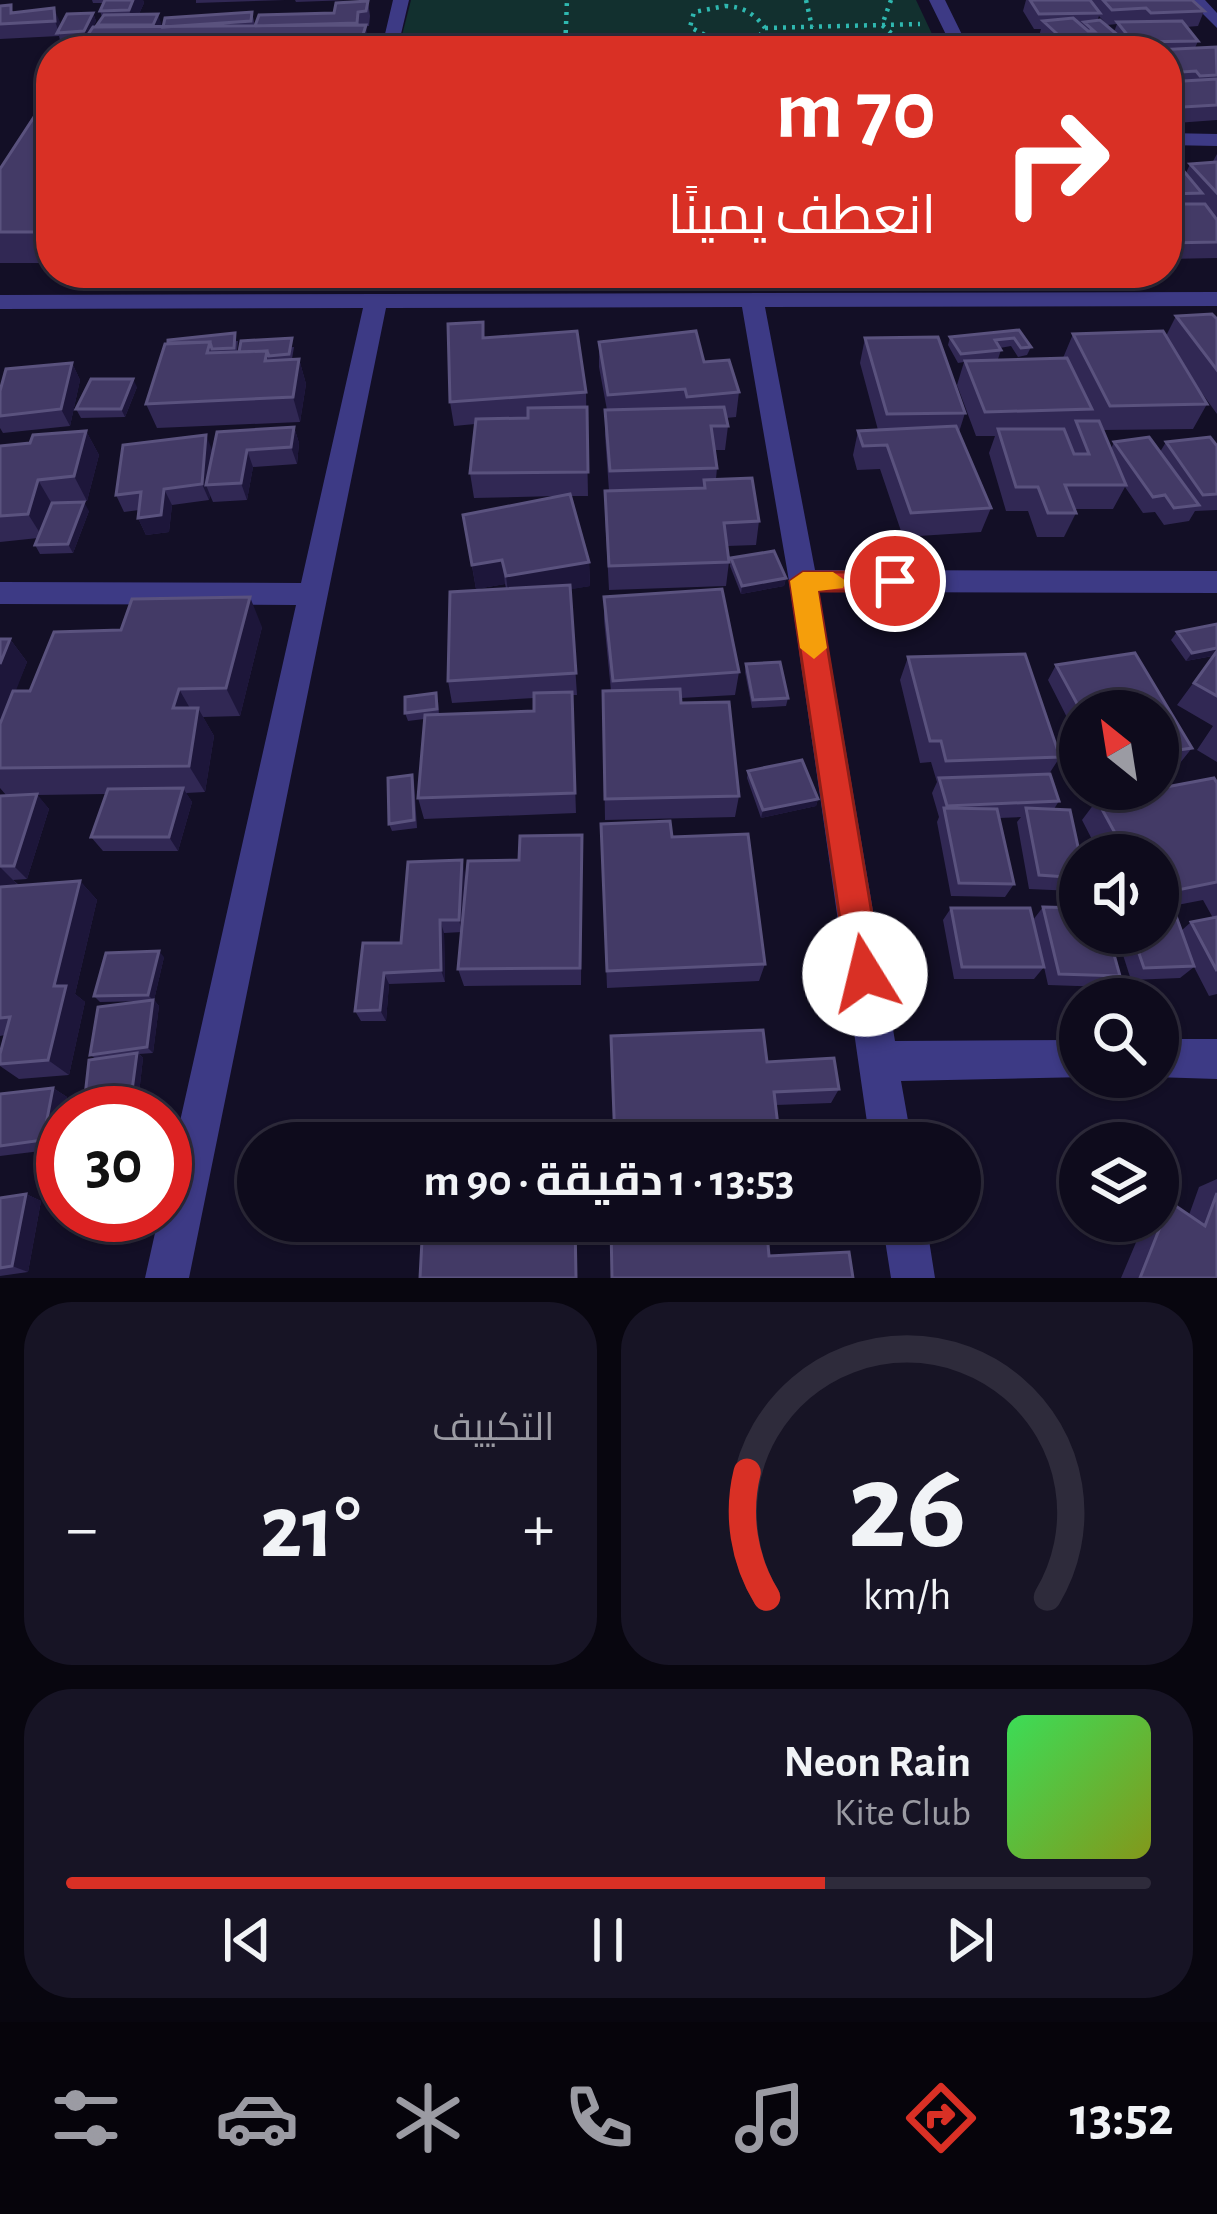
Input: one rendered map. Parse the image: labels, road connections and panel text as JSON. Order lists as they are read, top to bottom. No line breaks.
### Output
{"north":"top left","page":{"turn":["70 m","انعطف يمينًا"],"limit":"30","trip":"13:53 · 1 دقيقة · 90 m","tile":"التكييف","heat":["−","21°","+"],"song":["Neon Rain","Kite Club"],"tabs":"13:52","gauge":["26","km/h"]}}
